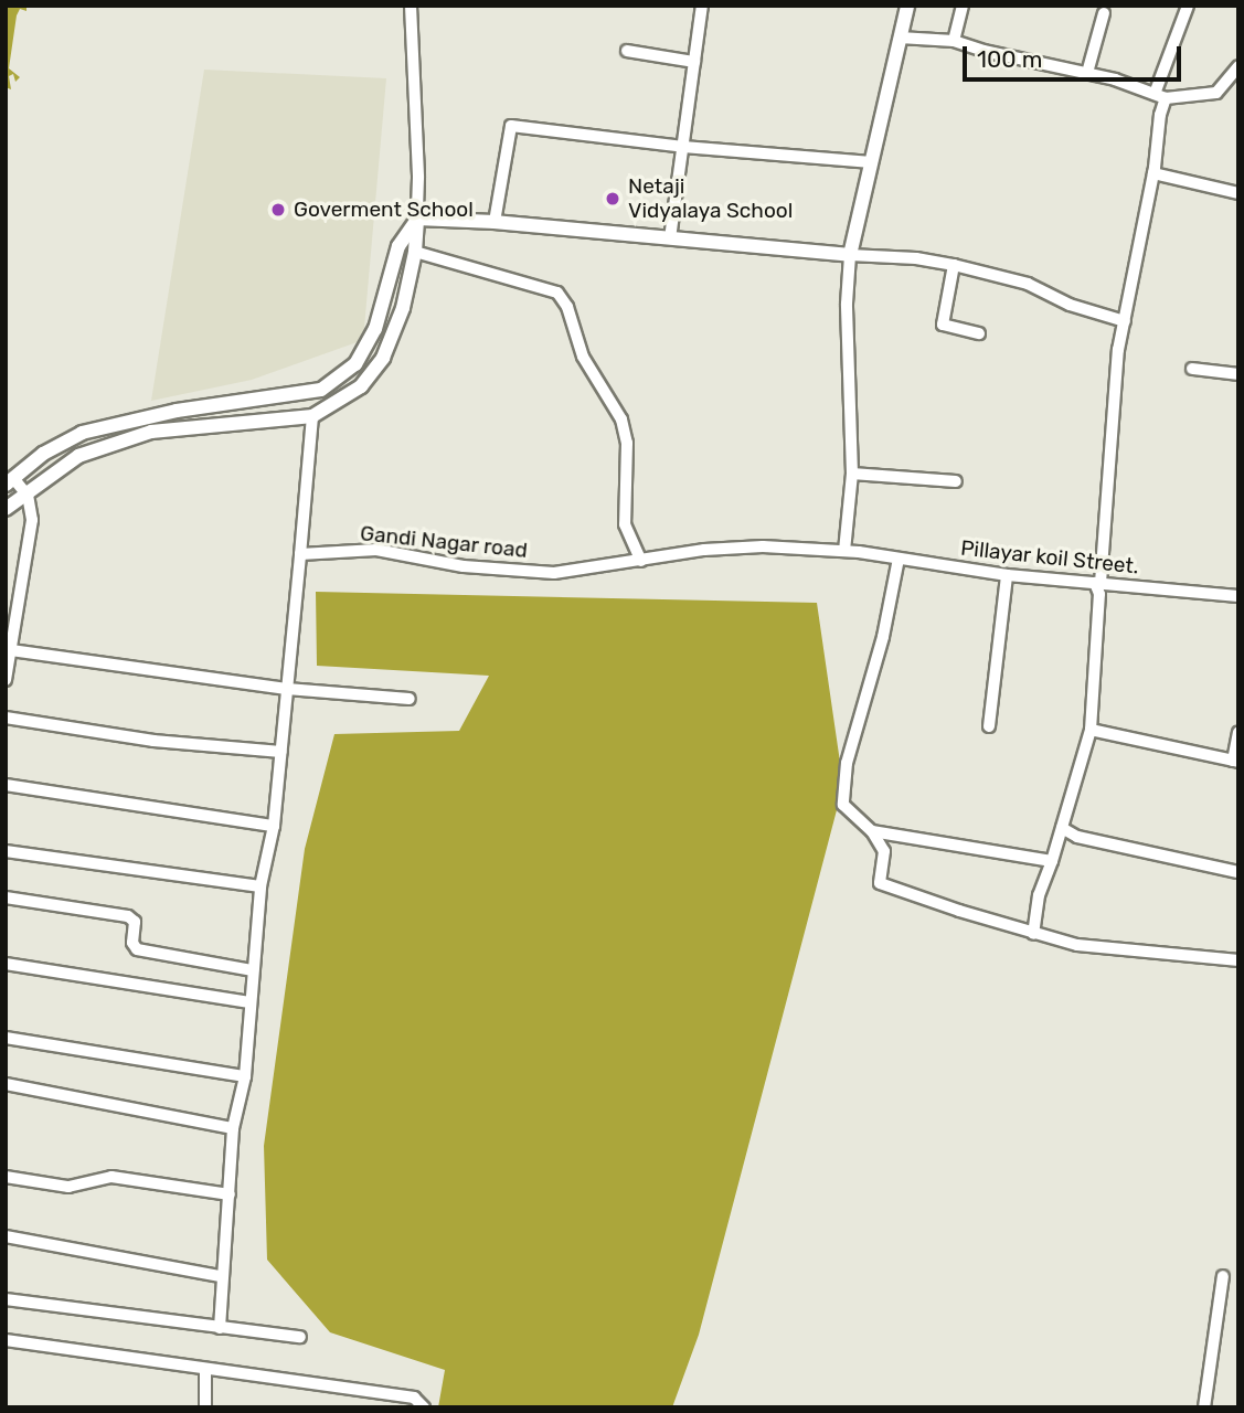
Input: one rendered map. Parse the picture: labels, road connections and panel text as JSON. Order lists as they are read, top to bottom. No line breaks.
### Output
{"streets":{"street":["Gandi Nagar road","Pillayar koil Street."]},"crossings":[["Gandi Nagar road","Pillayar koil Street."]],"places":["Netaji Vidyalaya School","Goverment School"],"scale_bar":"100 m"}
